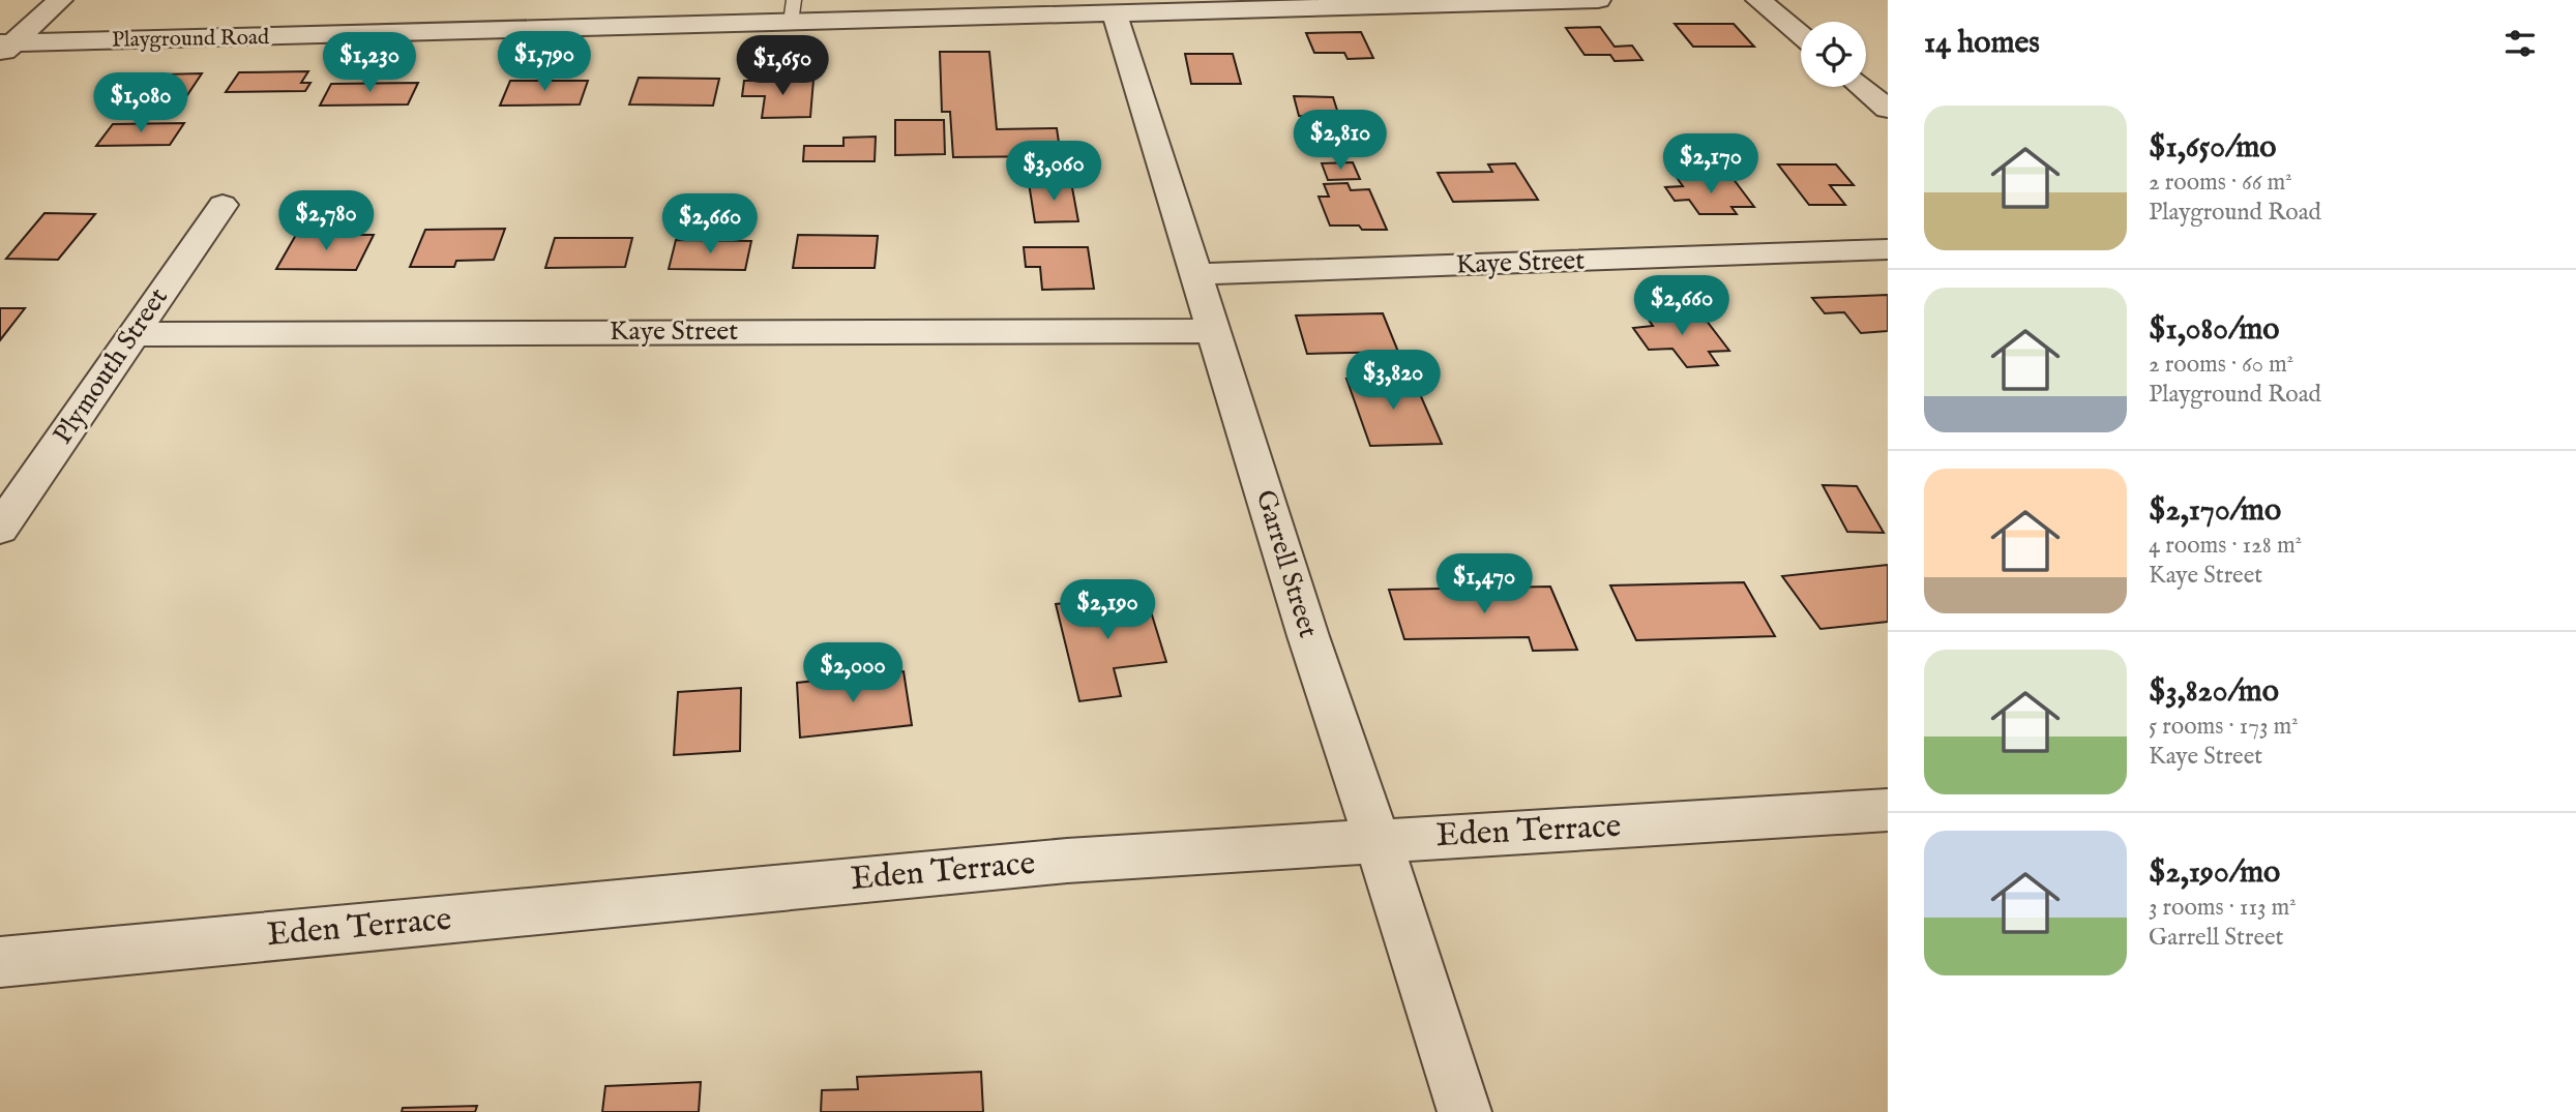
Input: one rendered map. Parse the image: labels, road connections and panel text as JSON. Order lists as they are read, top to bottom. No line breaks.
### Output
{"streets":{"street":["Playground Road","Kaye Street","Plymouth Street","Garrell Street","Eden Terrace"]},"crossings":[["Playground Road","Garrell Street"],["Kaye Street","Plymouth Street"],["Kaye Street","Garrell Street"],["Garrell Street","Eden Terrace"]],"page":{"heading":"14 homes","price":["$1,790","$1,230","$1,650","$1,080","$2,810","$2,170","$3,060","$2,780","$2,660","$2,660","$3,820","$1,470","$2,190","$2,000"],"list":[{"name":"$1,650/mo","note":"2 rooms · 66 m² · Playground Road"},{"name":"$1,080/mo","note":"2 rooms · 60 m² · Playground Road"},{"name":"$2,170/mo","note":"4 rooms · 128 m² · Kaye Street"},{"name":"$3,820/mo","note":"5 rooms · 173 m² · Kaye Street"},{"name":"$2,190/mo","note":"3 rooms · 113 m² · Garrell Street"}]}}
